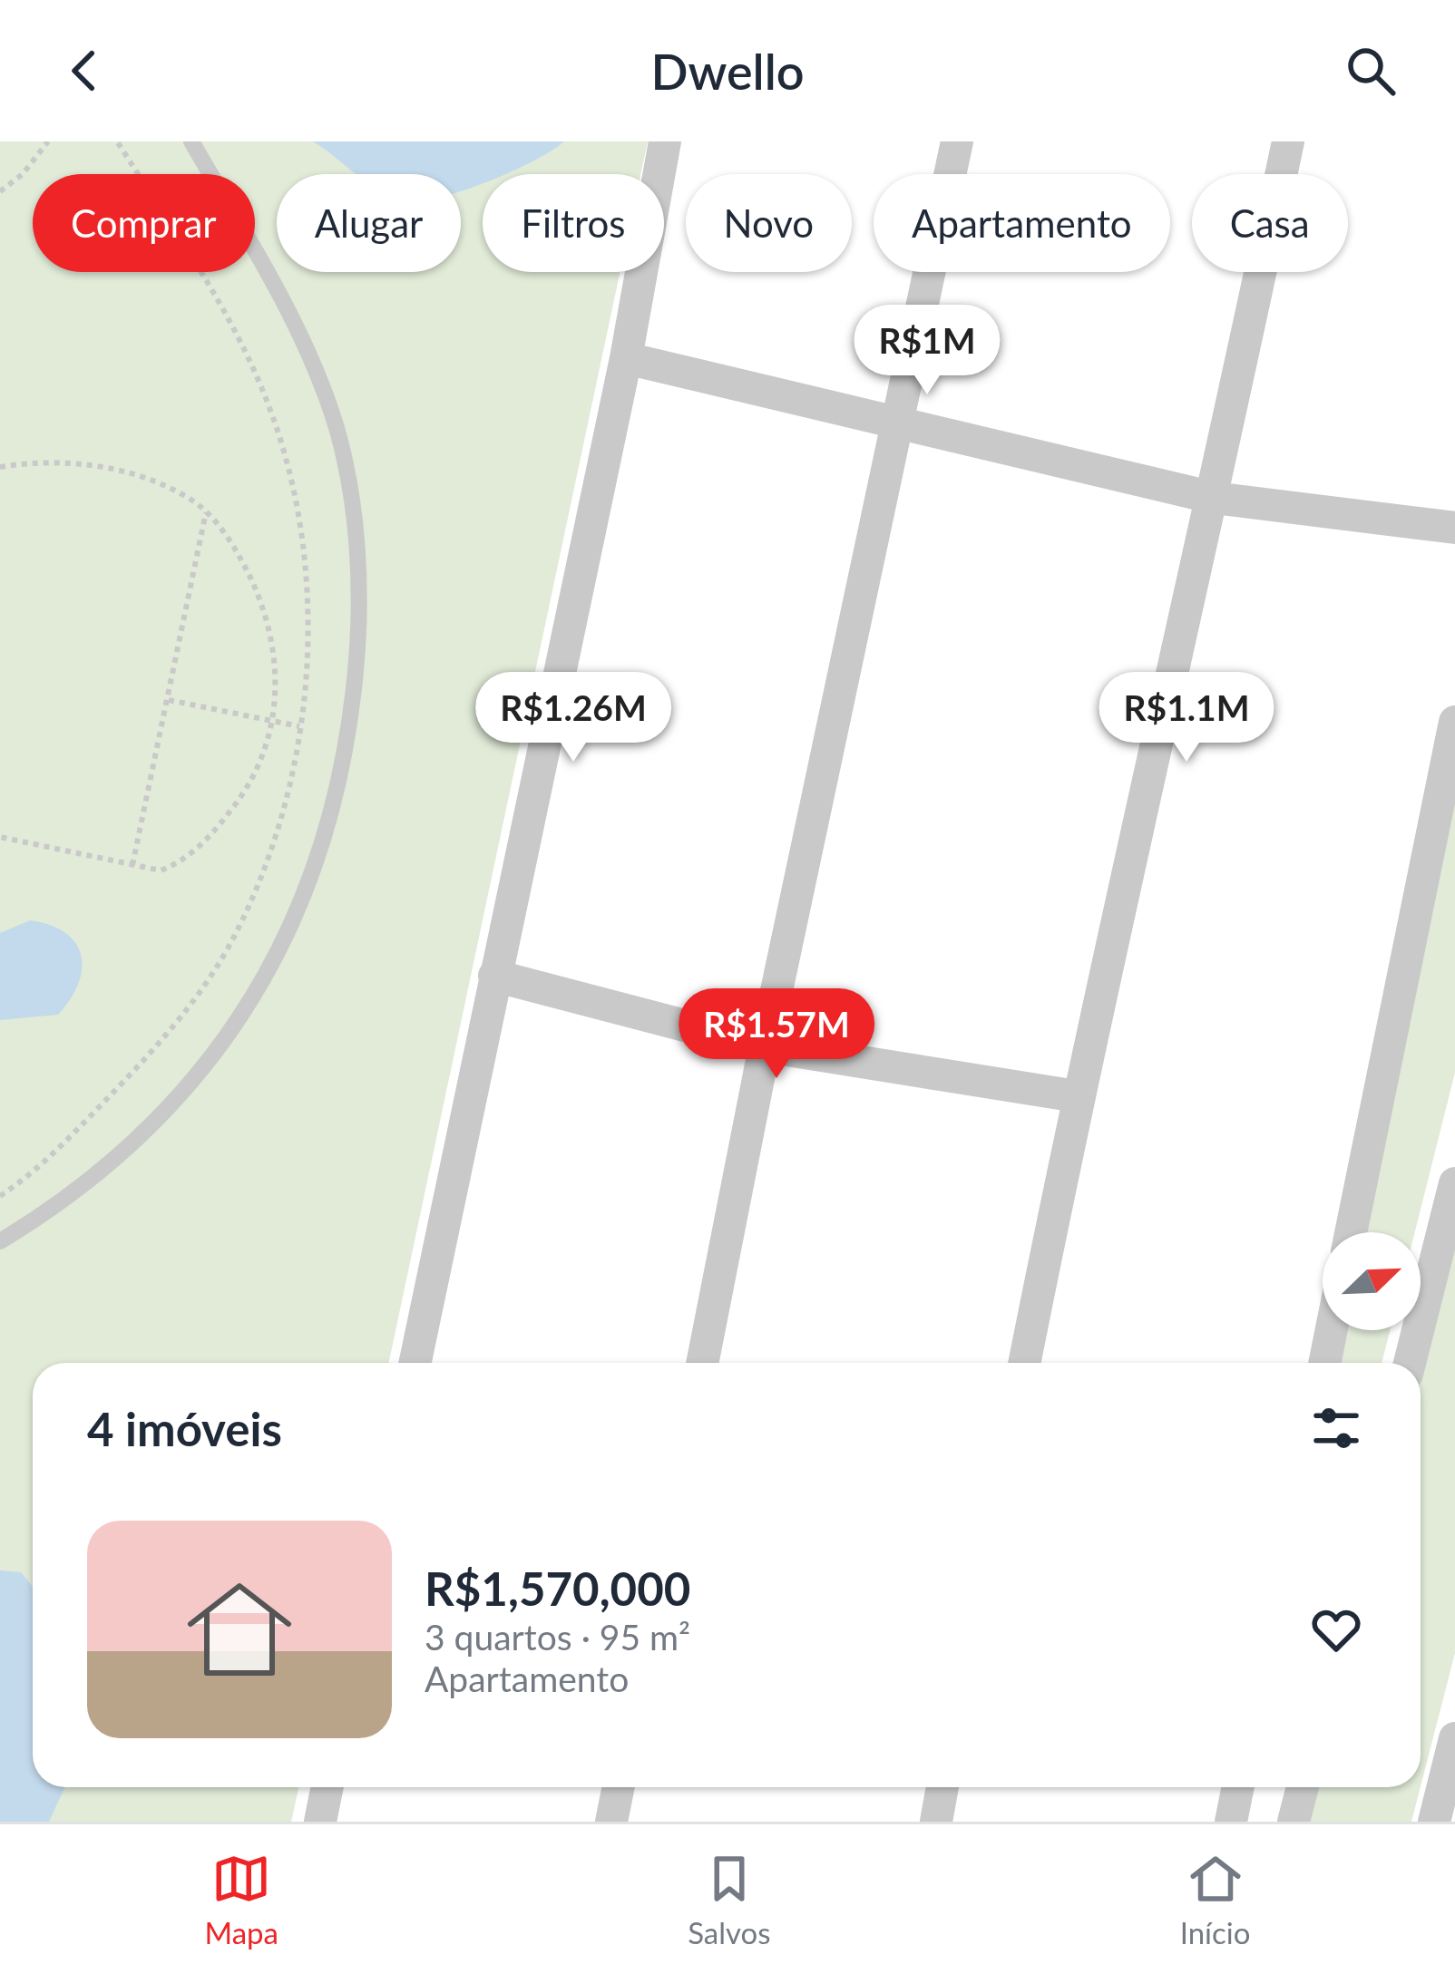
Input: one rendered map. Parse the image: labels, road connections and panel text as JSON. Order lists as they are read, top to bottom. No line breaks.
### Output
{"north":"top right","page":{"header":"Dwello","chip":["Comprar","Alugar","Filtros","Novo","Apartamento","Casa"],"price":["R$1M","R$1.26M","R$1.1M","R$1.57M"],"heading":"4 imóveis","list":[{"name":"R$1,570,000","note":"3 quartos · 95 m² · Apartamento"}],"tabs":["Mapa","Salvos","Início"]}}
